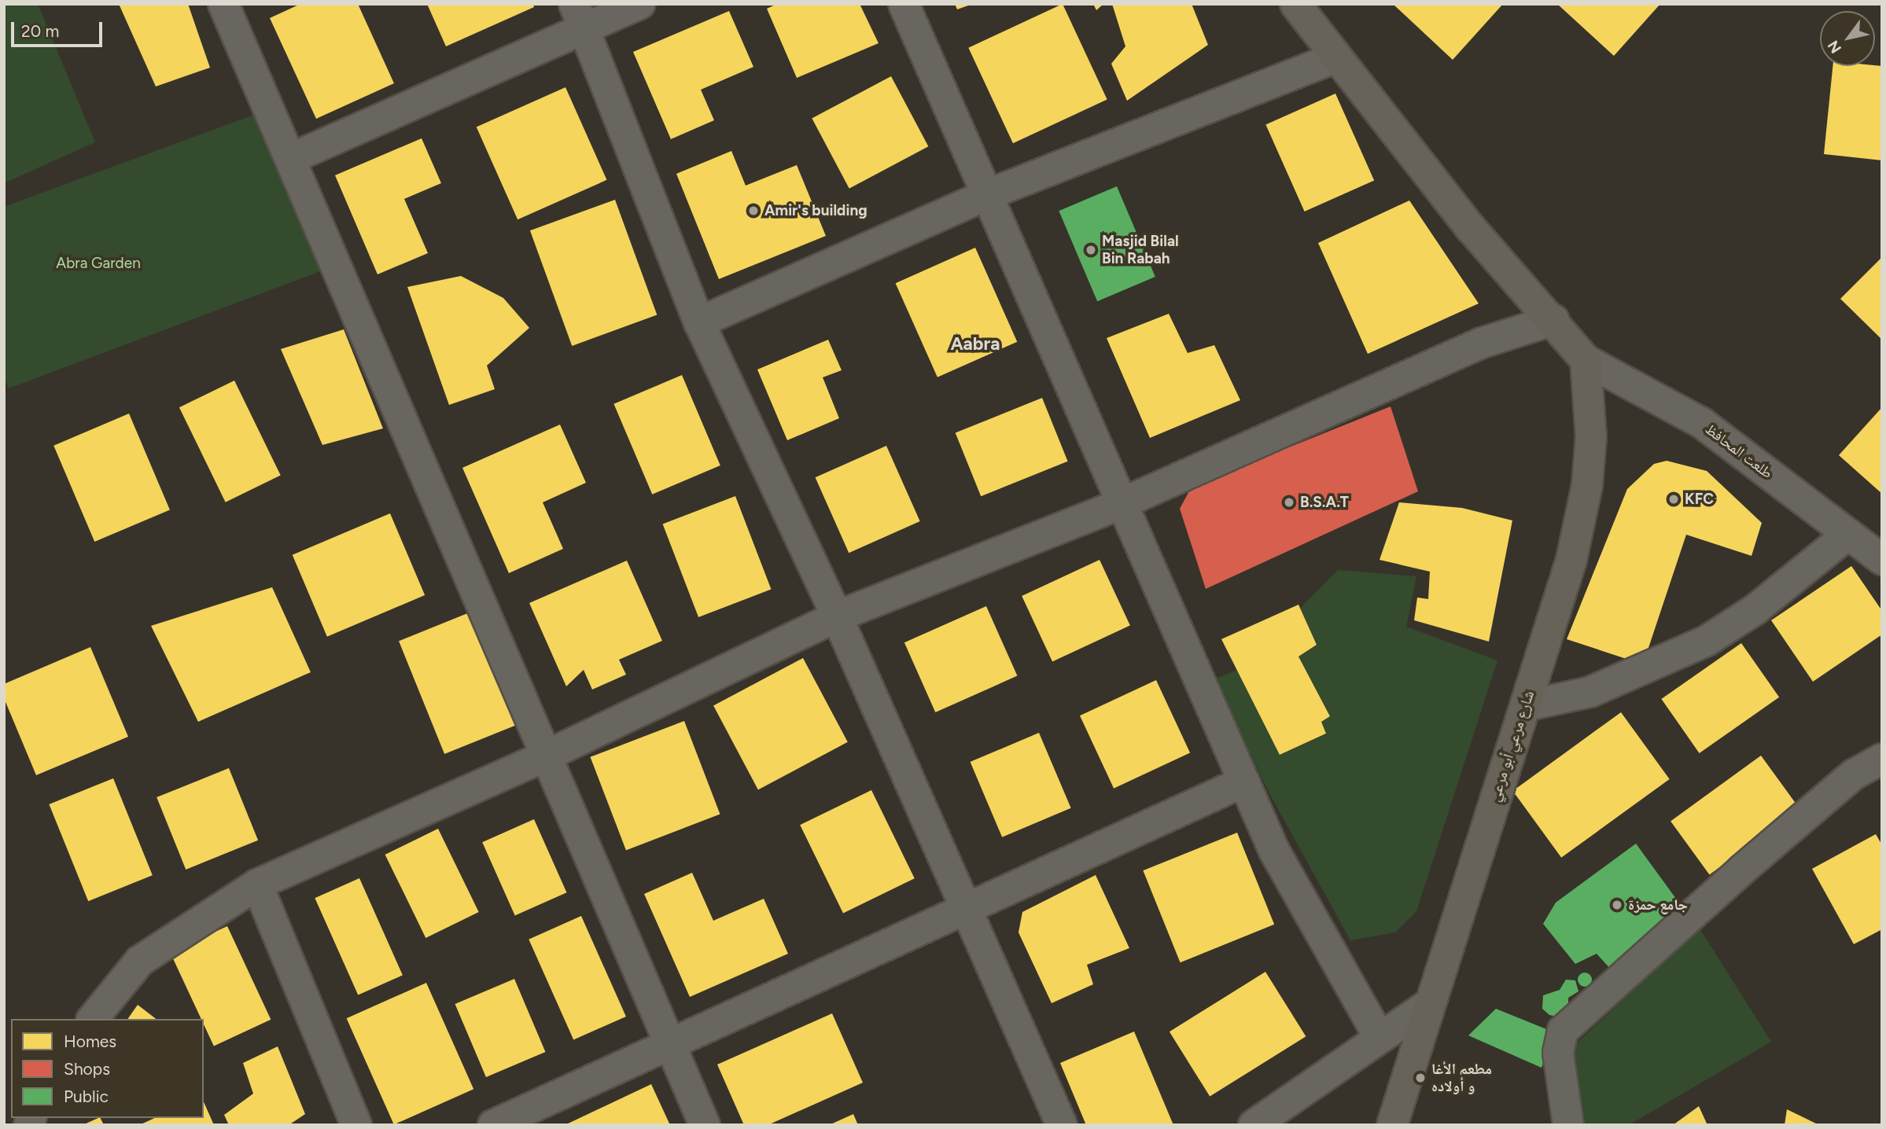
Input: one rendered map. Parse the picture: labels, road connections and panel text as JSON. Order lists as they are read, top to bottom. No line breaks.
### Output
{"streets":{"main road":["شارع مرعي أبو مرعي"],"street":["طلعت المحافظ"]},"crossings":[["طلعت المحافظ","شارع مرعي أبو مرعي"]],"districts":["Aabra"],"parks":["Abra Garden"],"places":["Amir's building","Masjid Bilal Bin Rabah","KFC","B.S.A.T","جامع حمزة","مطعم الأغا و أولاده"],"legend":["Homes","Shops","Public"],"scale_bar":"20 m","north":"bottom left"}
